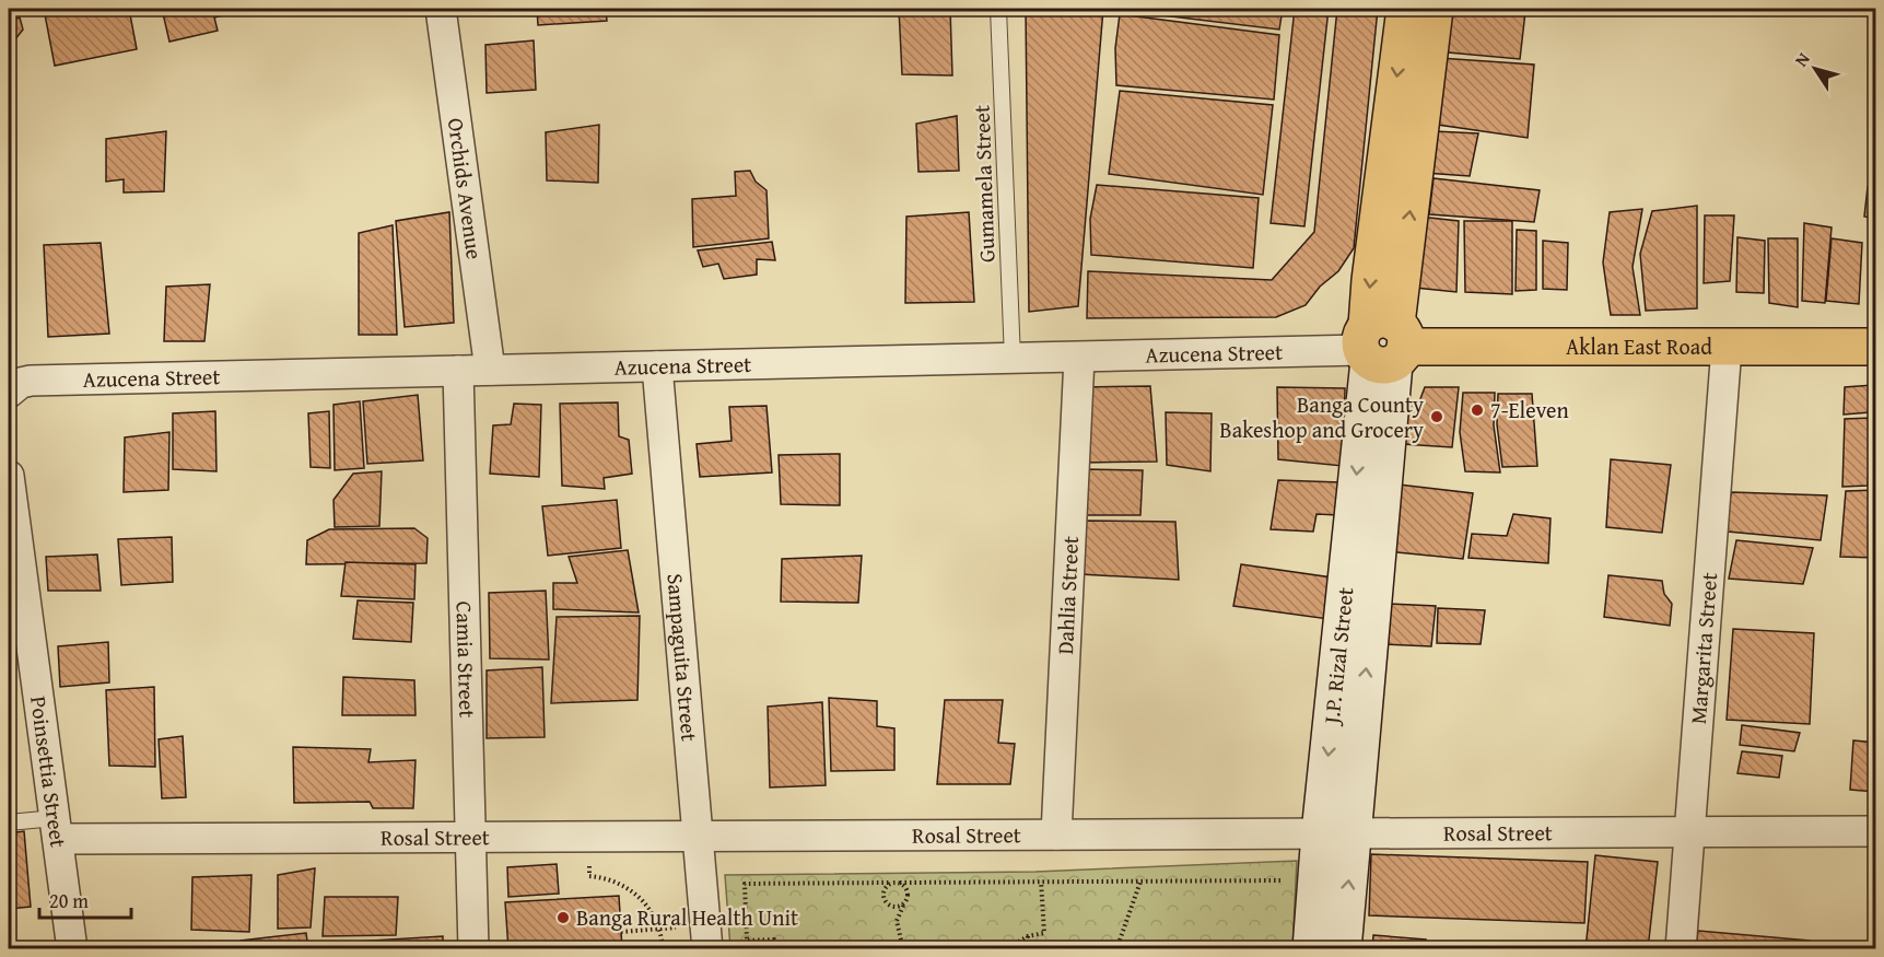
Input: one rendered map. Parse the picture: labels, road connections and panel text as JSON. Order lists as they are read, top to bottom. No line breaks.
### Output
{"streets":{"main road":["Aklan East Road","J.P. Rizal Street"],"street":["Orchids Avenue","Azucena Street","Dahlia Street","Margarita Street","Sampaguita Street","Camia Street","Poinsettia Street","Rosal Street"],"lane":["Gumamela Street"]},"crossings":[["Gumamela Street","Azucena Street"],["Orchids Avenue","Azucena Street"],["Aklan East Road","Azucena Street"],["Aklan East Road","Margarita Street"],["Aklan East Road","J.P. Rizal Street"],["Azucena Street","Dahlia Street"],["Azucena Street","J.P. Rizal Street"],["Azucena Street","Sampaguita Street"],["Azucena Street","Camia Street"],["Dahlia Street","Rosal Street"],["Margarita Street","Rosal Street"],["J.P. Rizal Street","Rosal Street"],["Sampaguita Street","Rosal Street"],["Camia Street","Rosal Street"],["Poinsettia Street","Rosal Street"]],"places":["7-Eleven","Banga County Bakeshop and Grocery","Banga Rural Health Unit"],"scale_bar":"20 m","north":"top left"}
